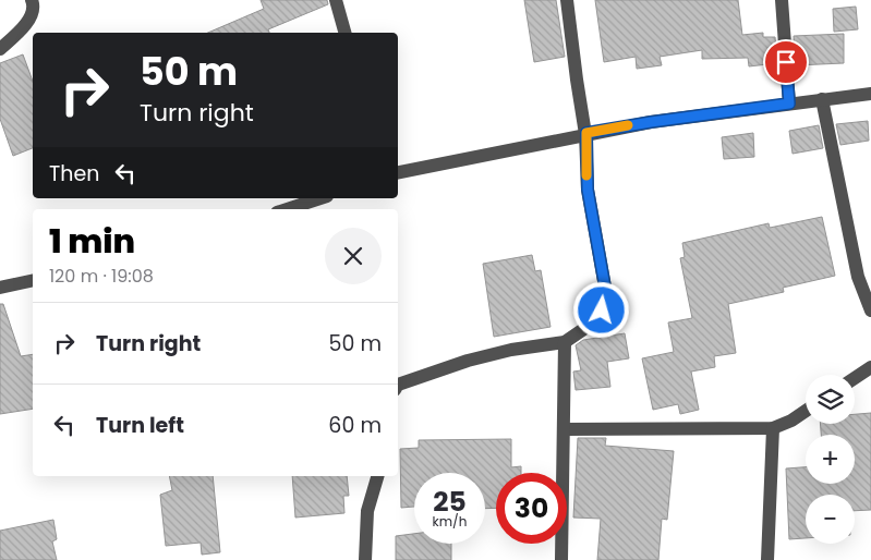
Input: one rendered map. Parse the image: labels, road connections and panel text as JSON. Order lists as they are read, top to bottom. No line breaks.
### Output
{"page":{"turn":["50 m","Turn right"],"then":"Then","heading":["1 min","120 m · 19:08"],"list":[{"name":"Turn right","value":"50 m"},{"name":"Turn left","value":"60 m"}],"map_buttons":["+","−"],"speed":"25 km/h","limit":"30"}}
